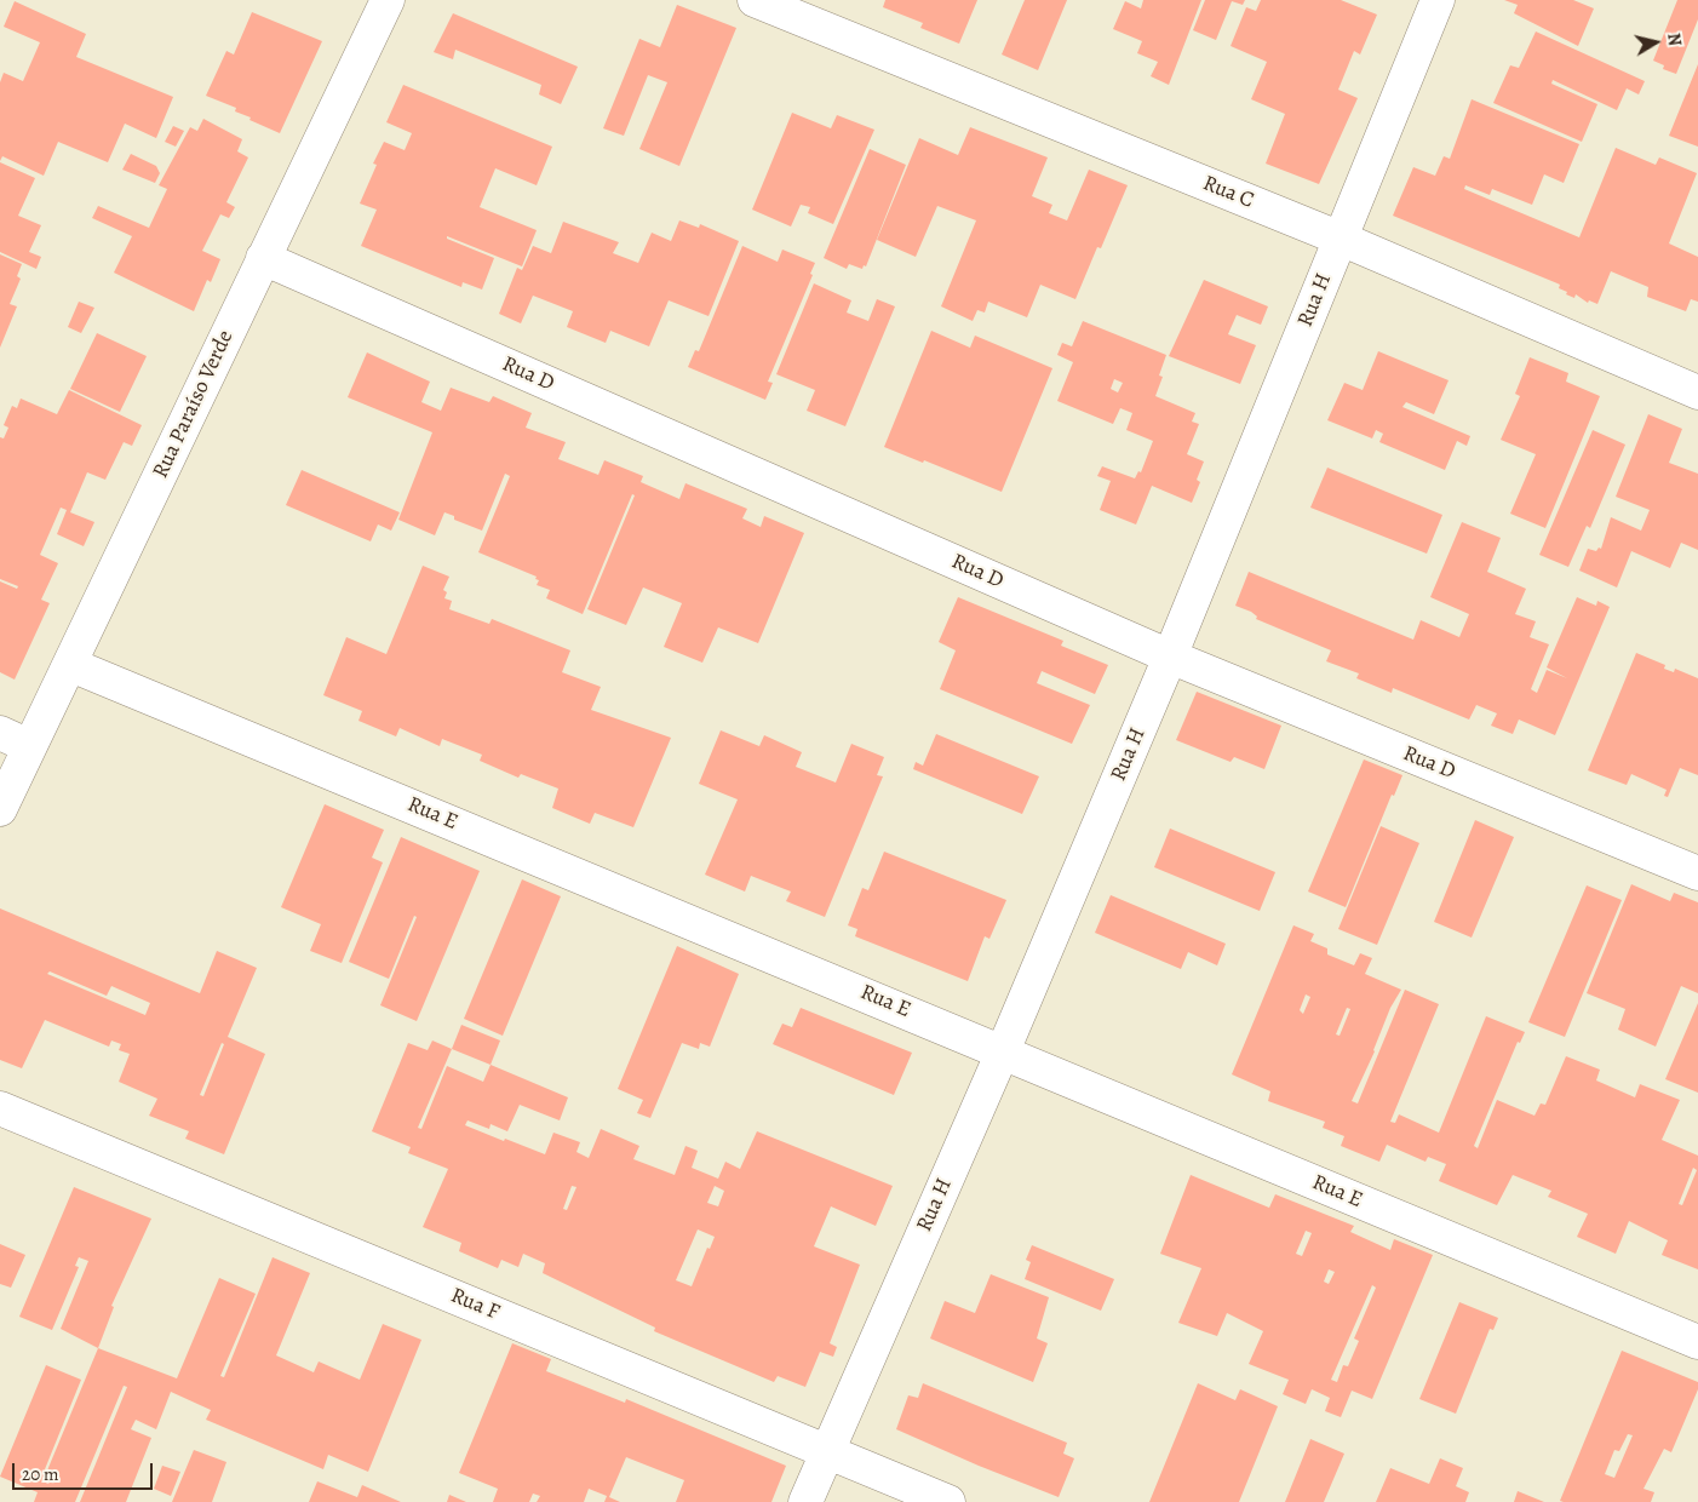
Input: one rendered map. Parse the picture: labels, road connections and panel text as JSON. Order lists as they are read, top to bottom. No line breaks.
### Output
{"streets":{"street":["Rua C","Rua H","Rua D","Rua Paraíso Verde","Rua E","Rua F"]},"crossings":[["Rua C","Rua H"],["Rua H","Rua D"],["Rua H","Rua E"],["Rua H","Rua F"],["Rua D","Rua Paraíso Verde"],["Rua Paraíso Verde","Rua E"]],"scale_bar":"20 m","north":"right"}
